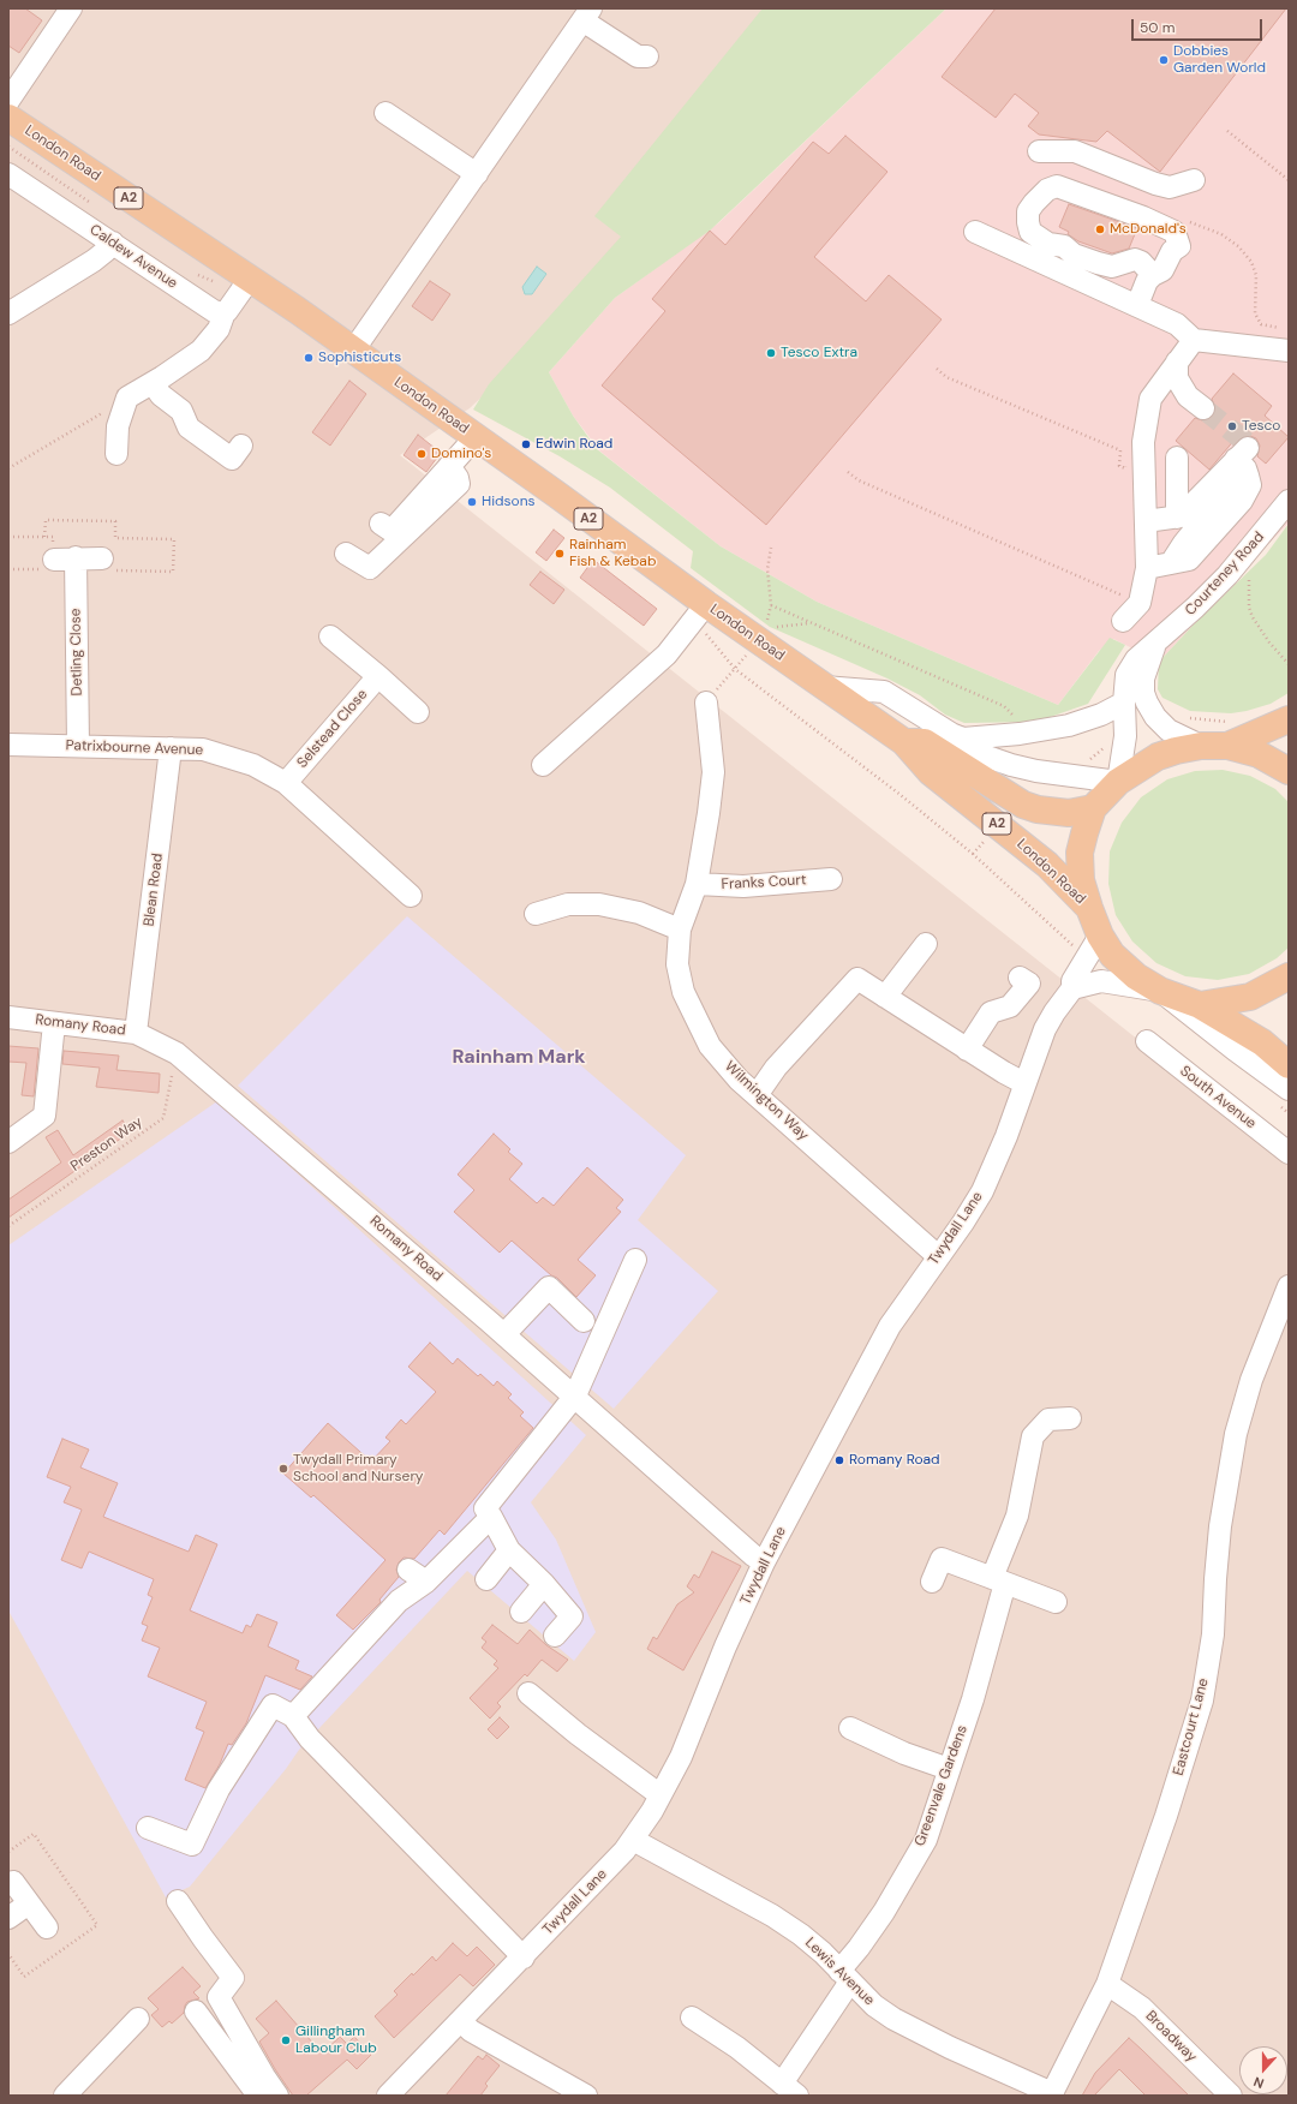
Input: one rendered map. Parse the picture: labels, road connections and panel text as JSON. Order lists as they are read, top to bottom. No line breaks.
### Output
{"streets":{"main road":["London Road","A2"],"street":["Caldew Avenue","Courteney Road","Detling Close","Selstead Close","Patrixbourne Avenue","Franks Court","Blean Road","Romany Road","South Avenue","Wilmington Way","Twydall Lane","Eastcourt Lane","Greenvale Gardens","Lewis Avenue","Broadway"],"path":["Preston Way"]},"crossings":[["Detling Close","Patrixbourne Avenue"],["Selstead Close","Patrixbourne Avenue"],["Patrixbourne Avenue","Blean Road"],["Franks Court","Wilmington Way"],["Blean Road","Romany Road"],["Romany Road","Preston Way"],["Romany Road","Twydall Lane"],["Wilmington Way","Twydall Lane"],["Twydall Lane","Lewis Avenue"],["Eastcourt Lane","Lewis Avenue"],["Eastcourt Lane","Broadway"],["Greenvale Gardens","Lewis Avenue"]],"districts":["Rainham Mark"],"places":["Dobbies Garden World","McDonald's","Tesco Extra","Sophisticuts","Tesco","Edwin Road","Domino's","Hidsons","Rainham Fish & Kebab","Romany Road","Twydall Primary School and Nursery","Gillingham Labour Club"],"scale_bar":"50 m","north":"bottom"}
